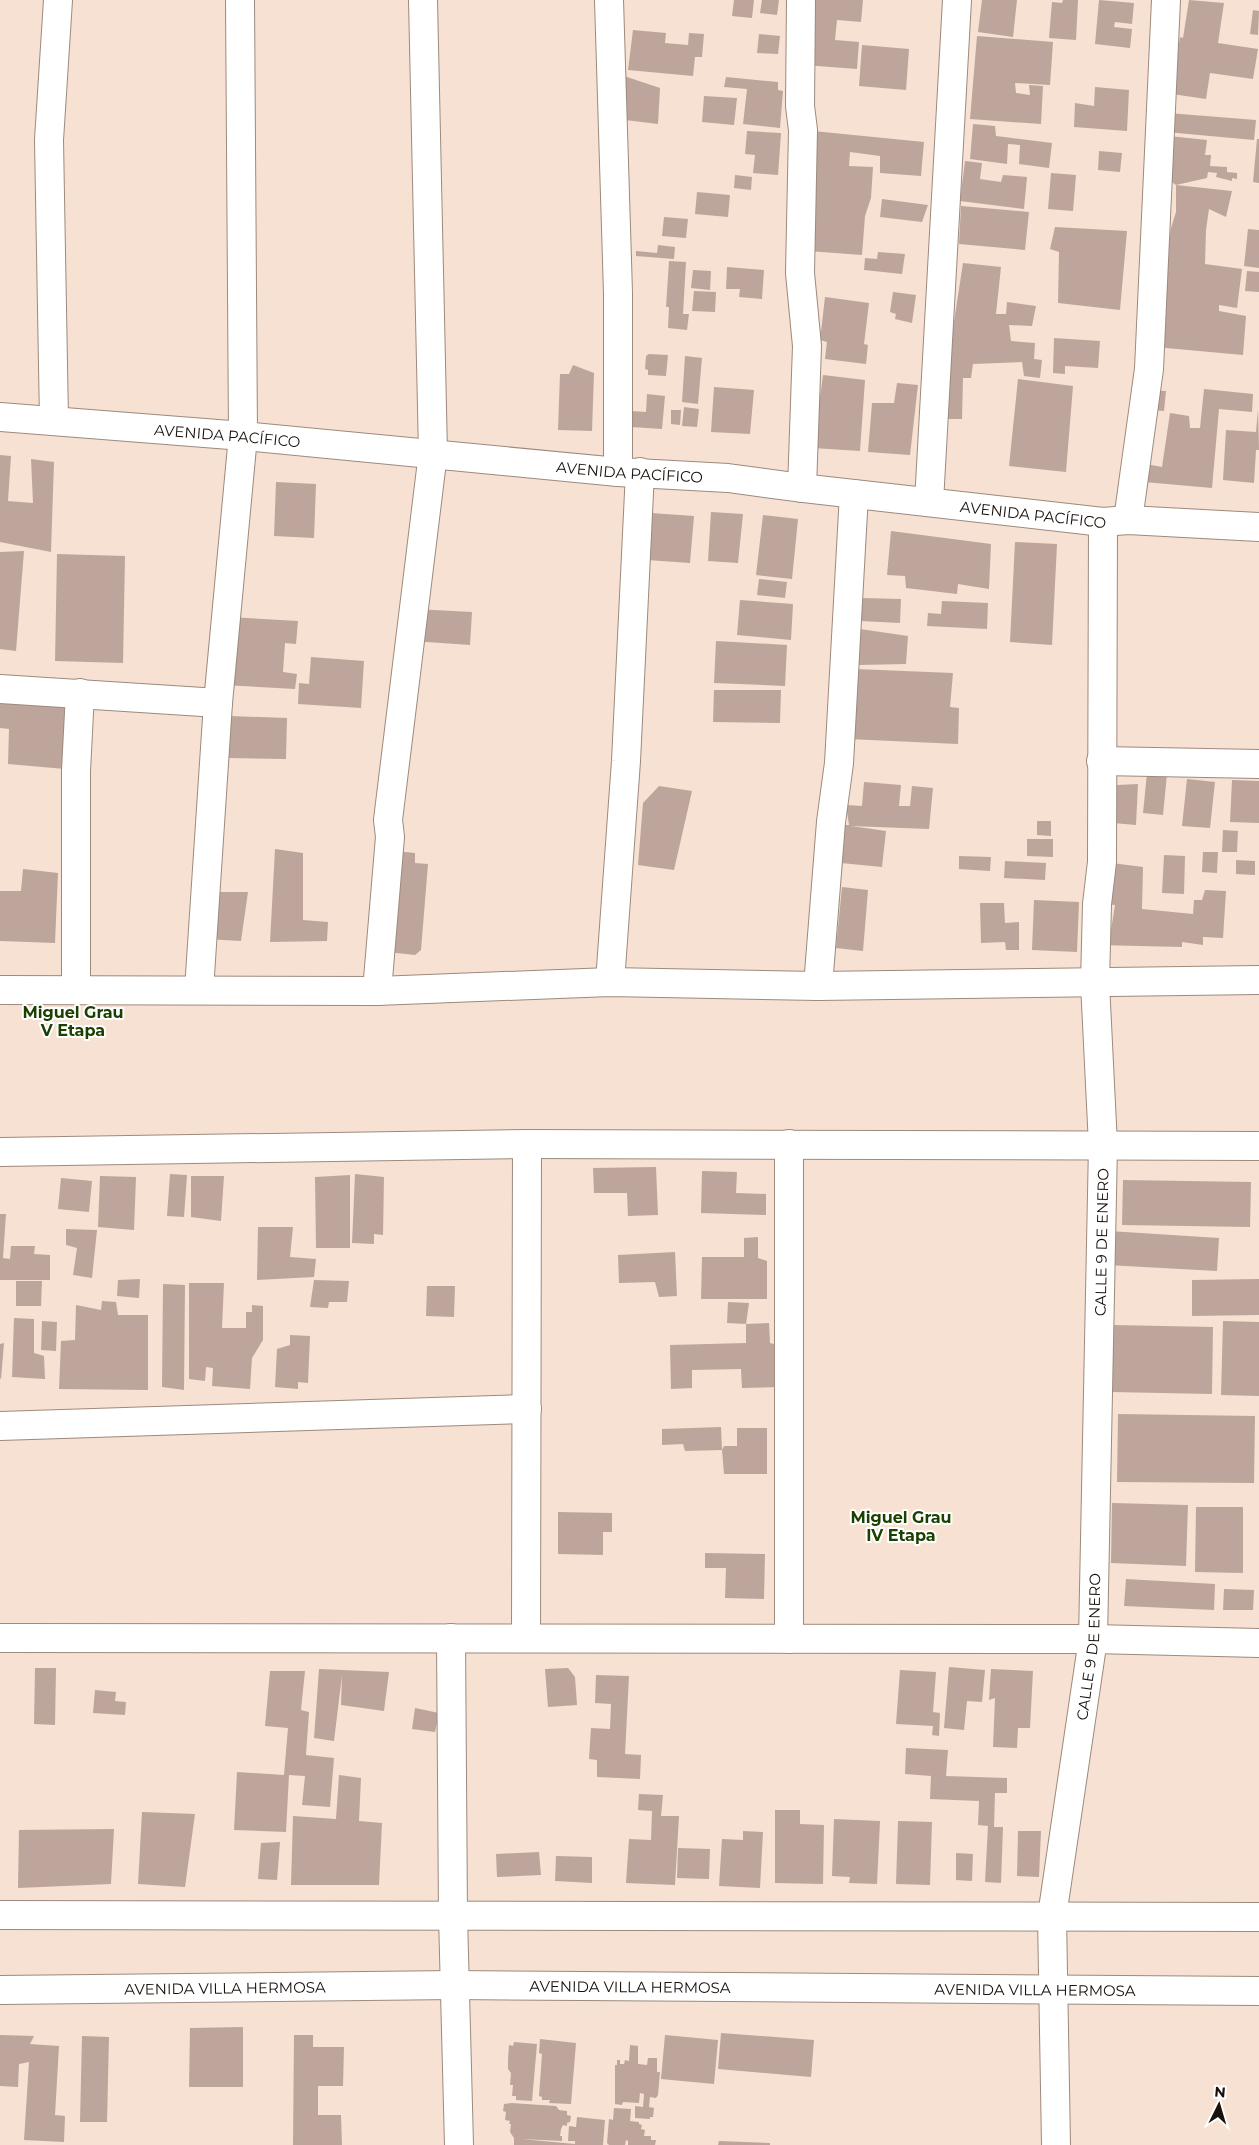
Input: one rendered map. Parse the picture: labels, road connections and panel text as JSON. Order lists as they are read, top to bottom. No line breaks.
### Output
{"streets":{"street":["AVENIDA PACÍFICO","CALLE 9 DE ENERO","AVENIDA VILLA HERMOSA"]},"crossings":[["AVENIDA PACÍFICO","CALLE 9 DE ENERO"],["CALLE 9 DE ENERO","AVENIDA VILLA HERMOSA"]],"districts":["Miguel Grau V Etapa","Miguel Grau IV Etapa"],"north":"top"}
